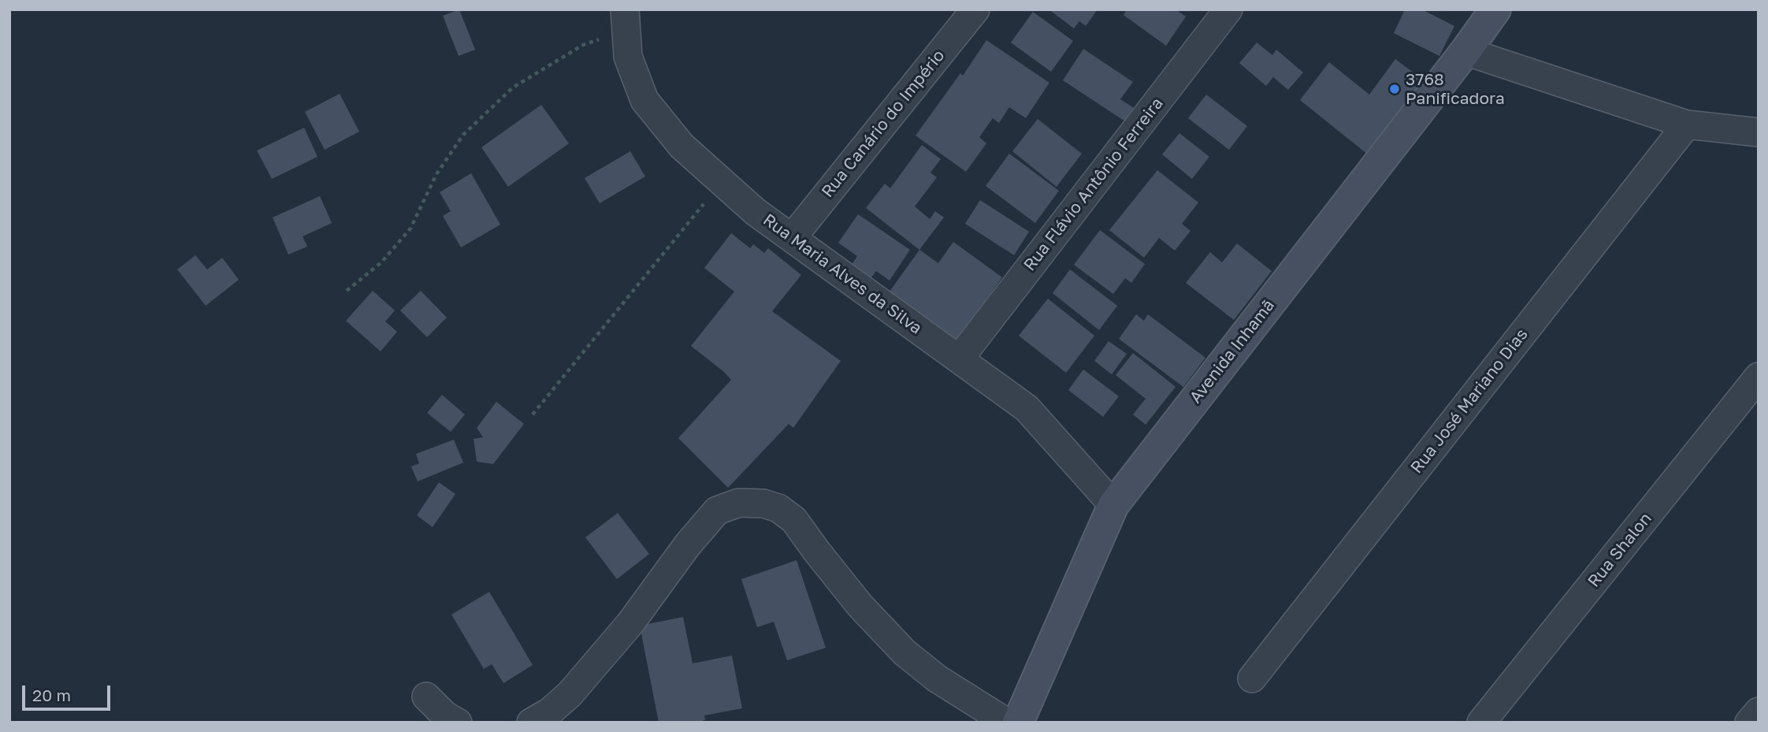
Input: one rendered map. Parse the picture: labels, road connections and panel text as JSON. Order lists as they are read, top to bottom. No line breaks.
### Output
{"streets":{"street":["Rua Canário do Império","Rua Flávio Antônio Ferreira","Rua Maria Alves da Silva","Avenida Inhamã","Rua José Mariano Dias","Rua Shalon"]},"crossings":[["Rua Canário do Império","Rua Maria Alves da Silva"],["Rua Flávio Antônio Ferreira","Rua Maria Alves da Silva"],["Rua Maria Alves da Silva","Avenida Inhamã"]],"places":["3768 Panificadora"],"scale_bar":"20 m"}
